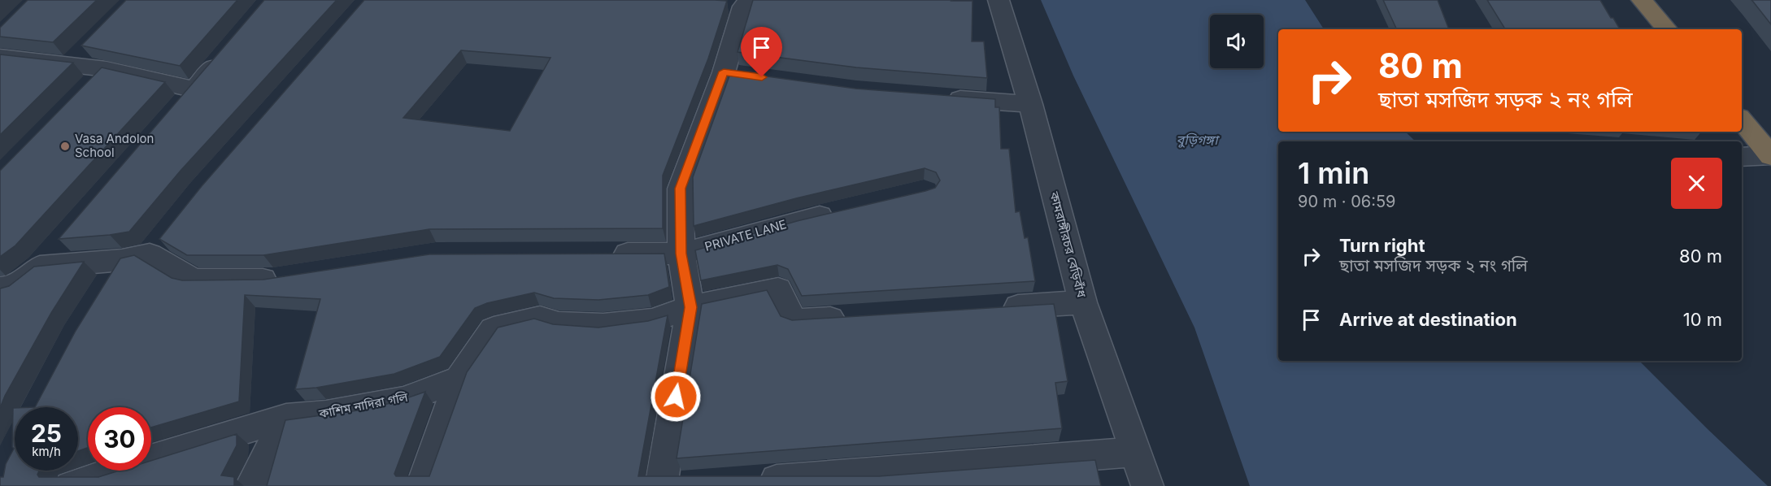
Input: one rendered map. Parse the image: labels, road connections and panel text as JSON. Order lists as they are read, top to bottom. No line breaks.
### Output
{"streets":{"street":["PRIVATE LANE","কামরাঙ্গীরচর বেড়িবাঁধ","কাশিম নাদিরা গলি"]},"water":["বুড়িগঙ্গা"],"places":["Vasa Andolon School"],"page":{"turn":["80 m","ছাতা মসজিদ সড়ক ২ নং গলি"],"heading":["1 min","90 m · 06:59"],"list":[{"name":"Turn right","note":"ছাতা মসজিদ সড়ক ২ নং গলি","value":"80 m"},{"name":"Arrive at destination","value":"10 m"}],"speed":"25 km/h","limit":"30"}}
